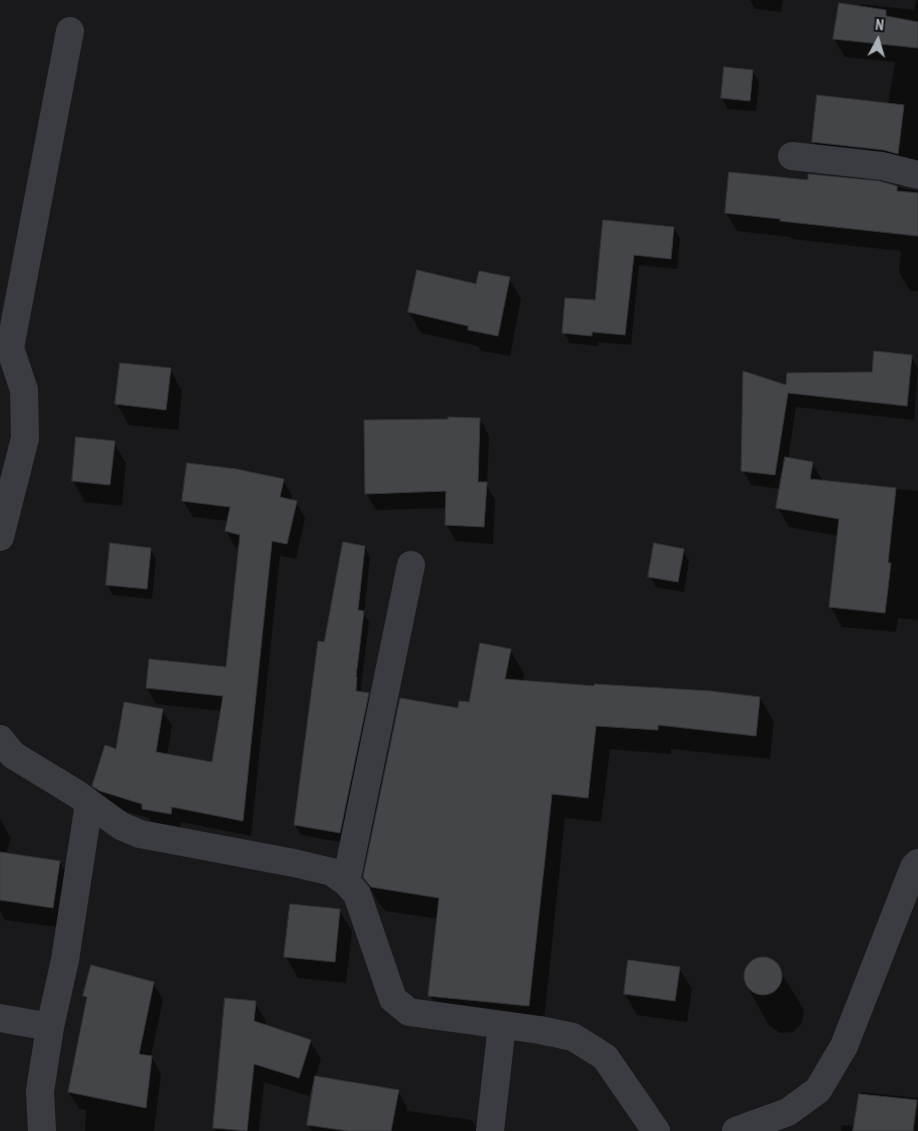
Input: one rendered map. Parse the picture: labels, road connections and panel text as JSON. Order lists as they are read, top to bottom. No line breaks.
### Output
{"north":"top"}
